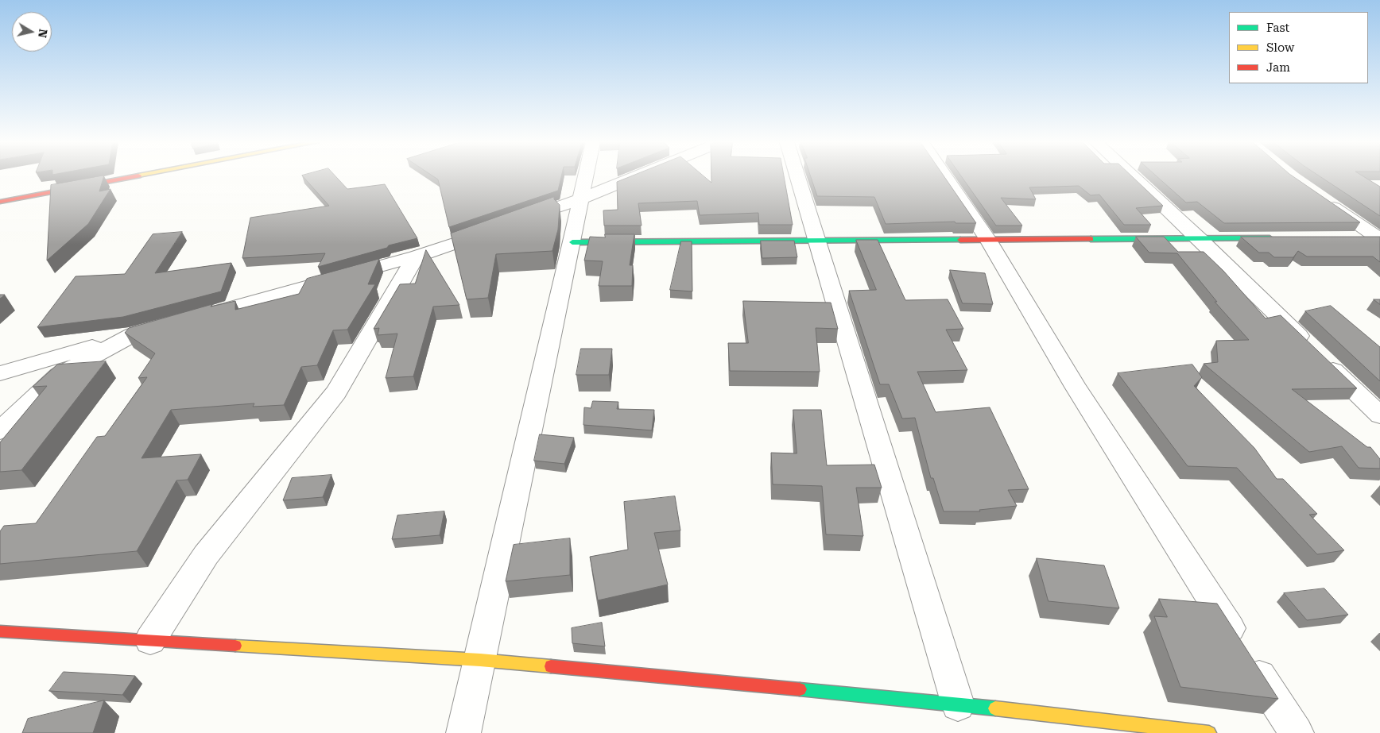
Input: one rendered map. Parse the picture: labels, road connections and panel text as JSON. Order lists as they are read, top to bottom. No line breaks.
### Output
{"legend":["Fast","Slow","Jam"],"north":"right"}
